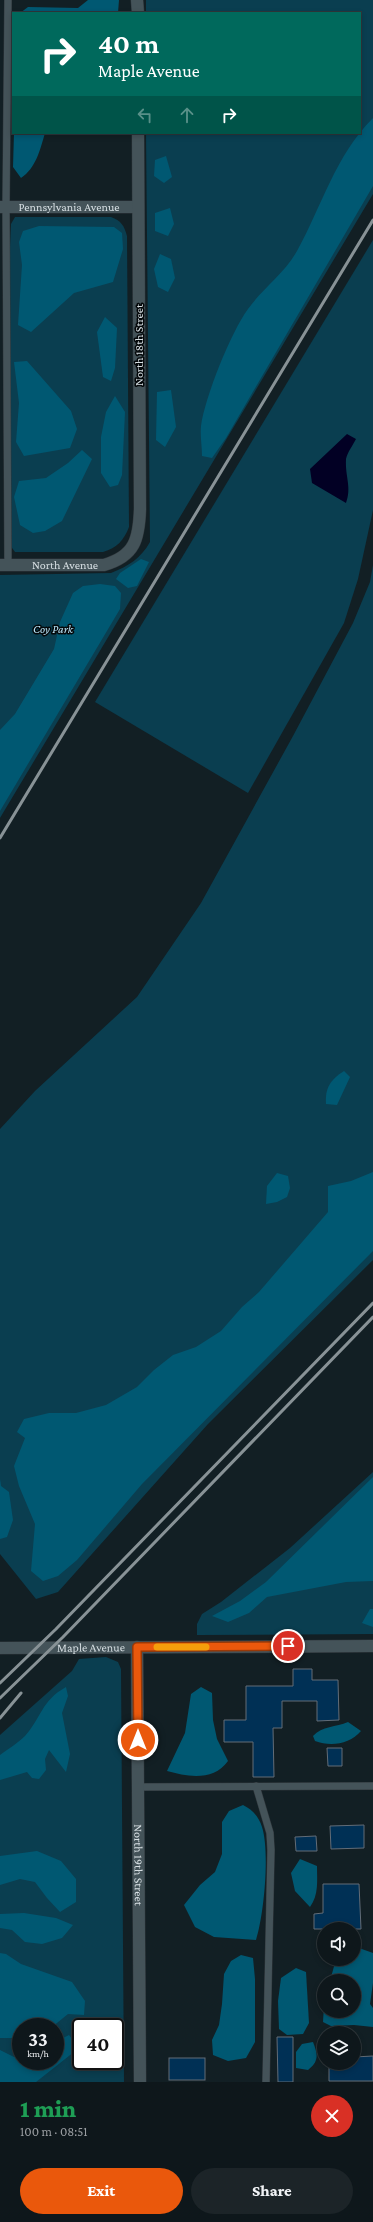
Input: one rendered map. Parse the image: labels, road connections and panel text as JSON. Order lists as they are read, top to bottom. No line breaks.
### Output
{"streets":{"street":["Pennsylvania Avenue","North 18th Street","North Avenue","Maple Avenue","North 19th Street"]},"crossings":[["Pennsylvania Avenue","North 18th Street"],["North 18th Street","North Avenue"],["Maple Avenue","North 19th Street"]],"parks":["Coy Park"],"page":{"turn":["40 m","Maple Avenue"],"speed":"33 km/h","limit":"40","heading":["1 min","100 m · 08:51"],"buttons":["Exit","Share"]}}
